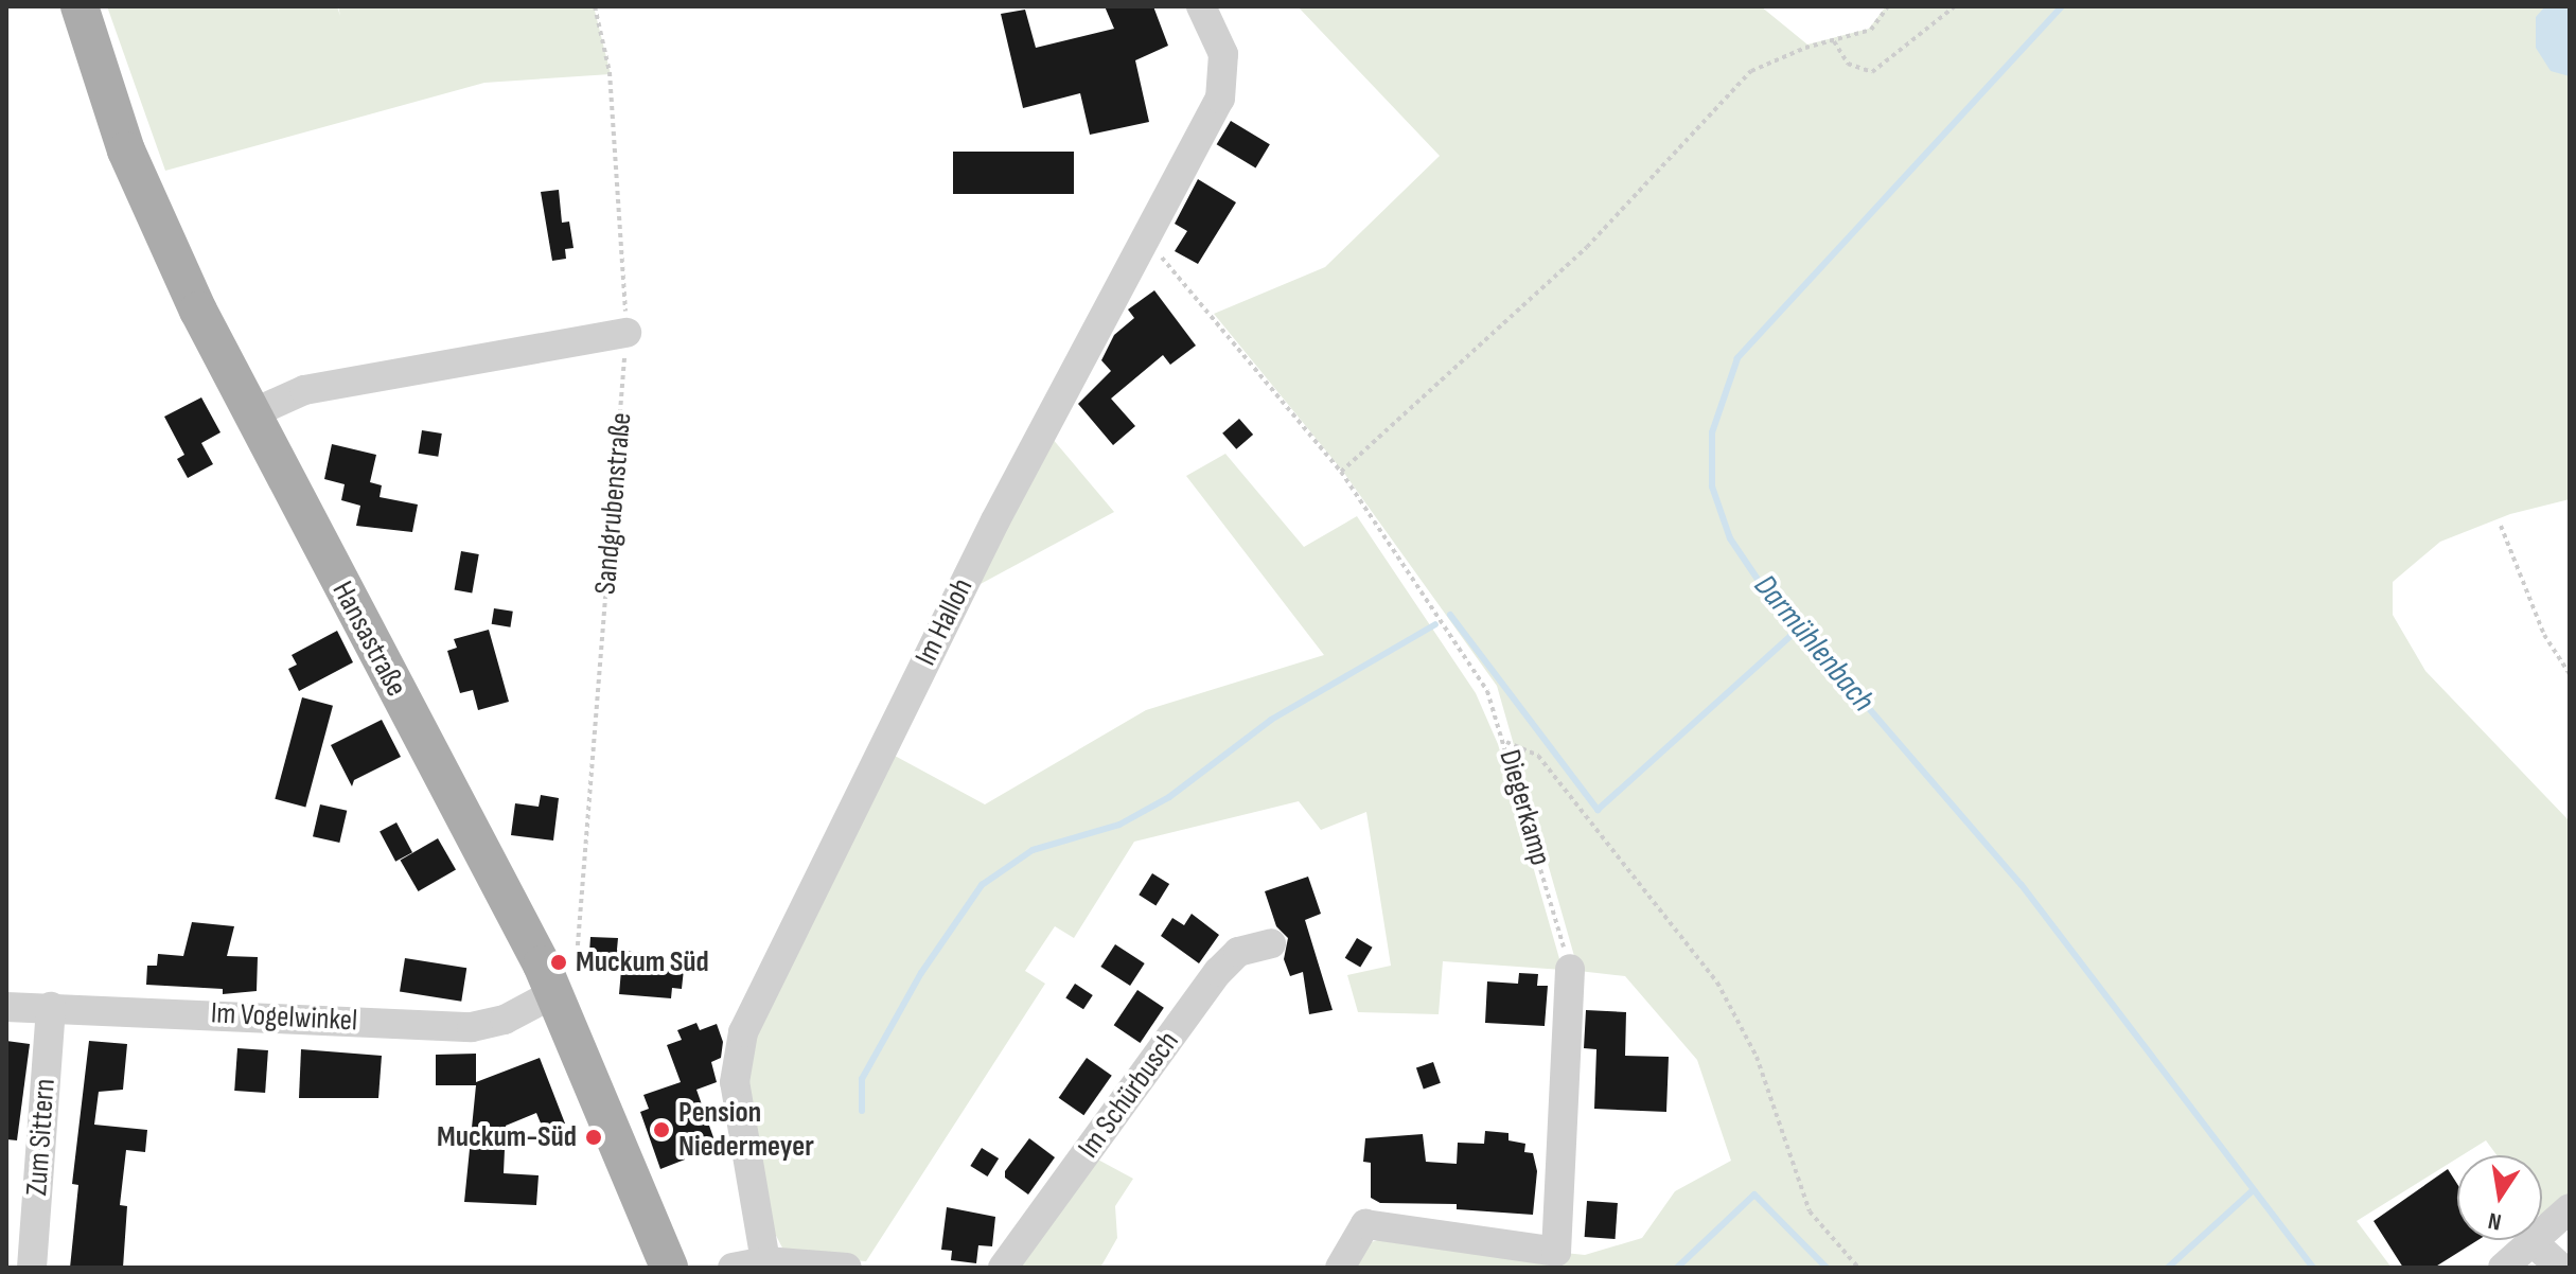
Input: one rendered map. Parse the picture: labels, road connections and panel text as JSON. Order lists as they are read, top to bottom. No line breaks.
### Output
{"streets":{"main road":["Hansastraße"],"street":["Im Halloh","Im Vogelwinkel","Im Schürbusch","Zum Sittern"],"path":["Sandgrubenstraße","Diegerkamp"]},"crossings":[["Sandgrubenstraße","Hansastraße"],["Sandgrubenstraße","Im Vogelwinkel"],["Im Halloh","Diegerkamp"],["Hansastraße","Im Vogelwinkel"],["Im Vogelwinkel","Zum Sittern"]],"water":["Darmühlenbach"],"places":["Muckum Süd","Pension Niedermeyer","Muckum-Süd"],"north":"bottom"}
